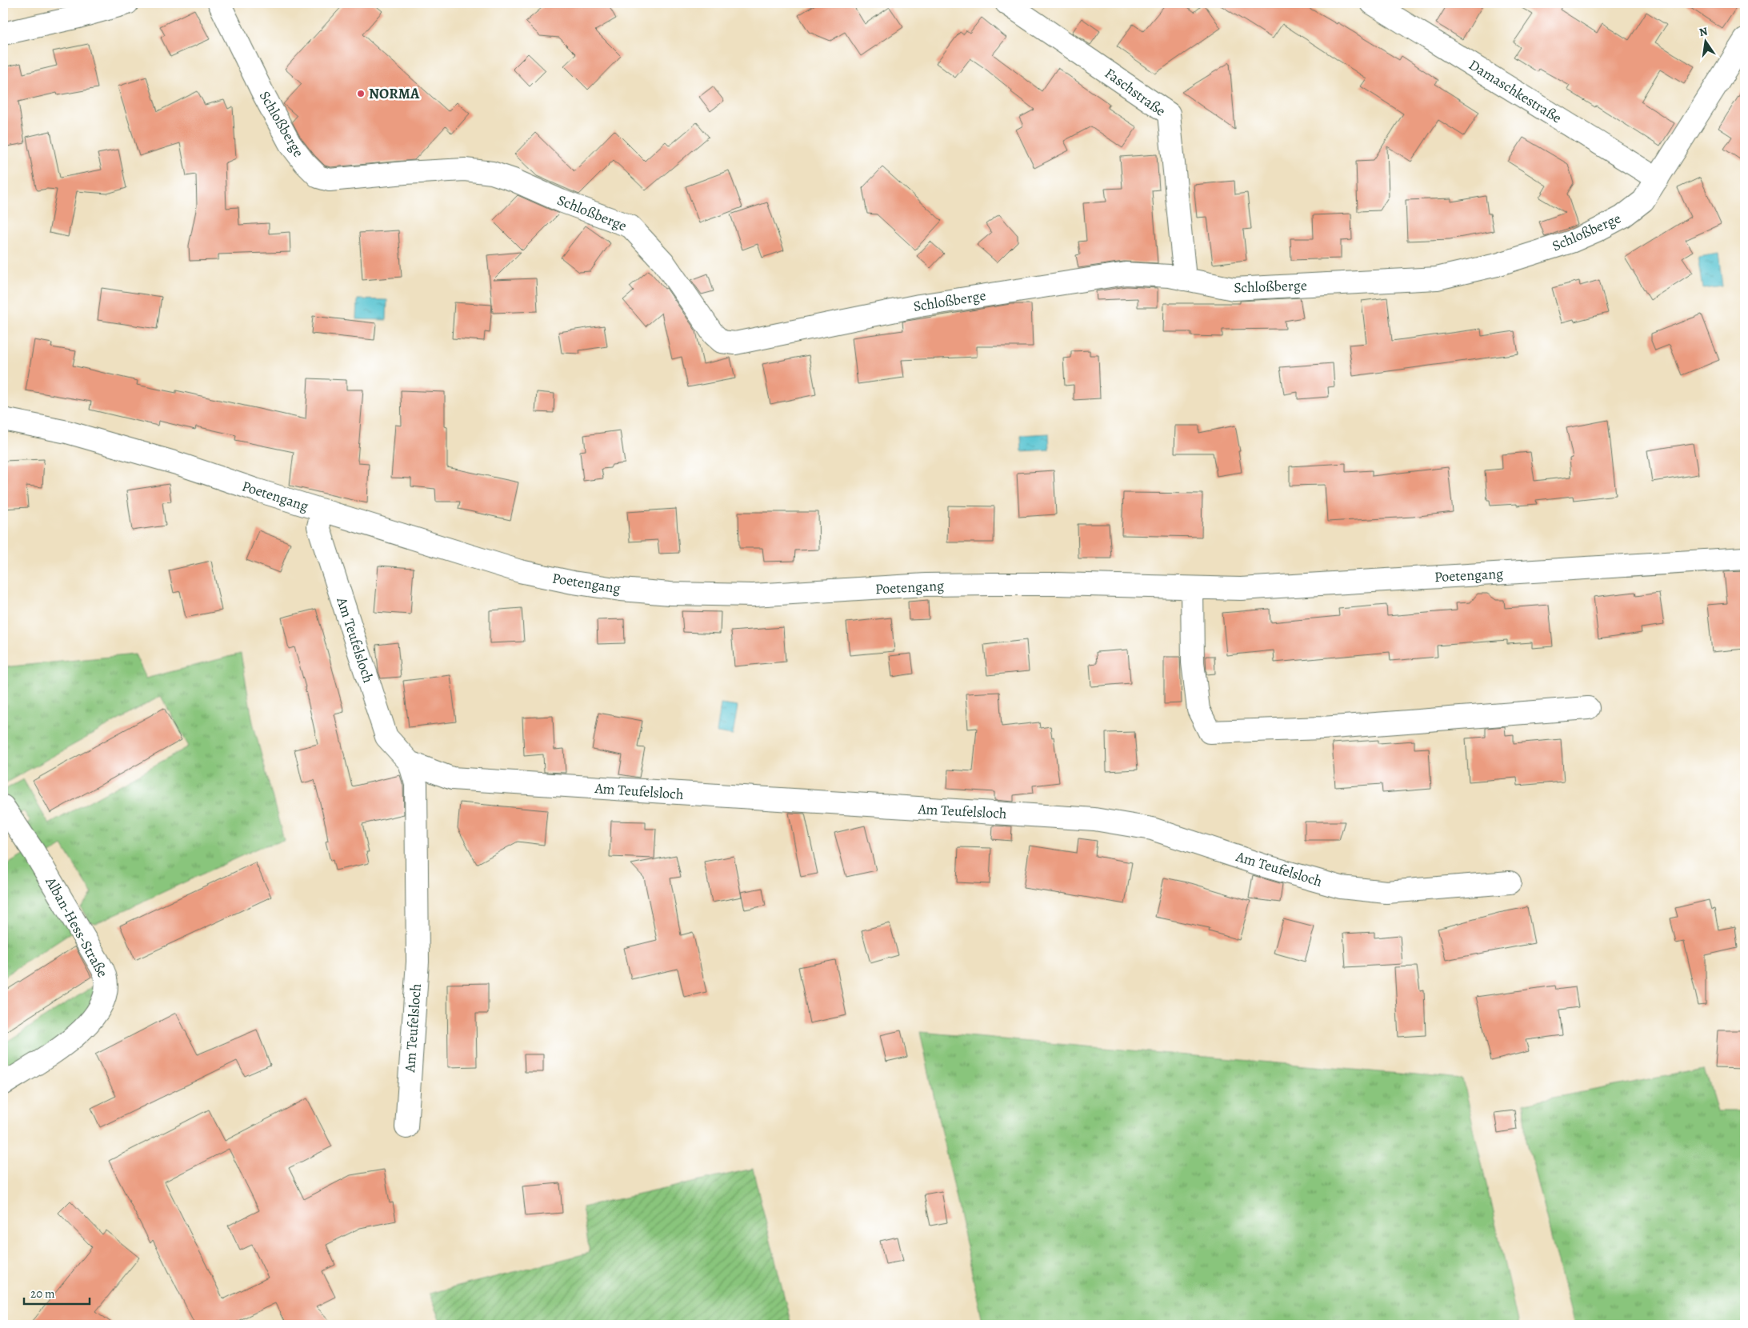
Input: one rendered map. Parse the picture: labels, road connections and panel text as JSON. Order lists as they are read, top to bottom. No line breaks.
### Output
{"streets":{"street":["Damaschkestraße","Faschstraße","Schloßberge","Poetengang","Am Teufelsloch","Alban-Hess-Straße"]},"crossings":[["Damaschkestraße","Schloßberge"],["Faschstraße","Schloßberge"],["Poetengang","Am Teufelsloch"]],"places":["NORMA"],"scale_bar":"20 m","north":"top"}
